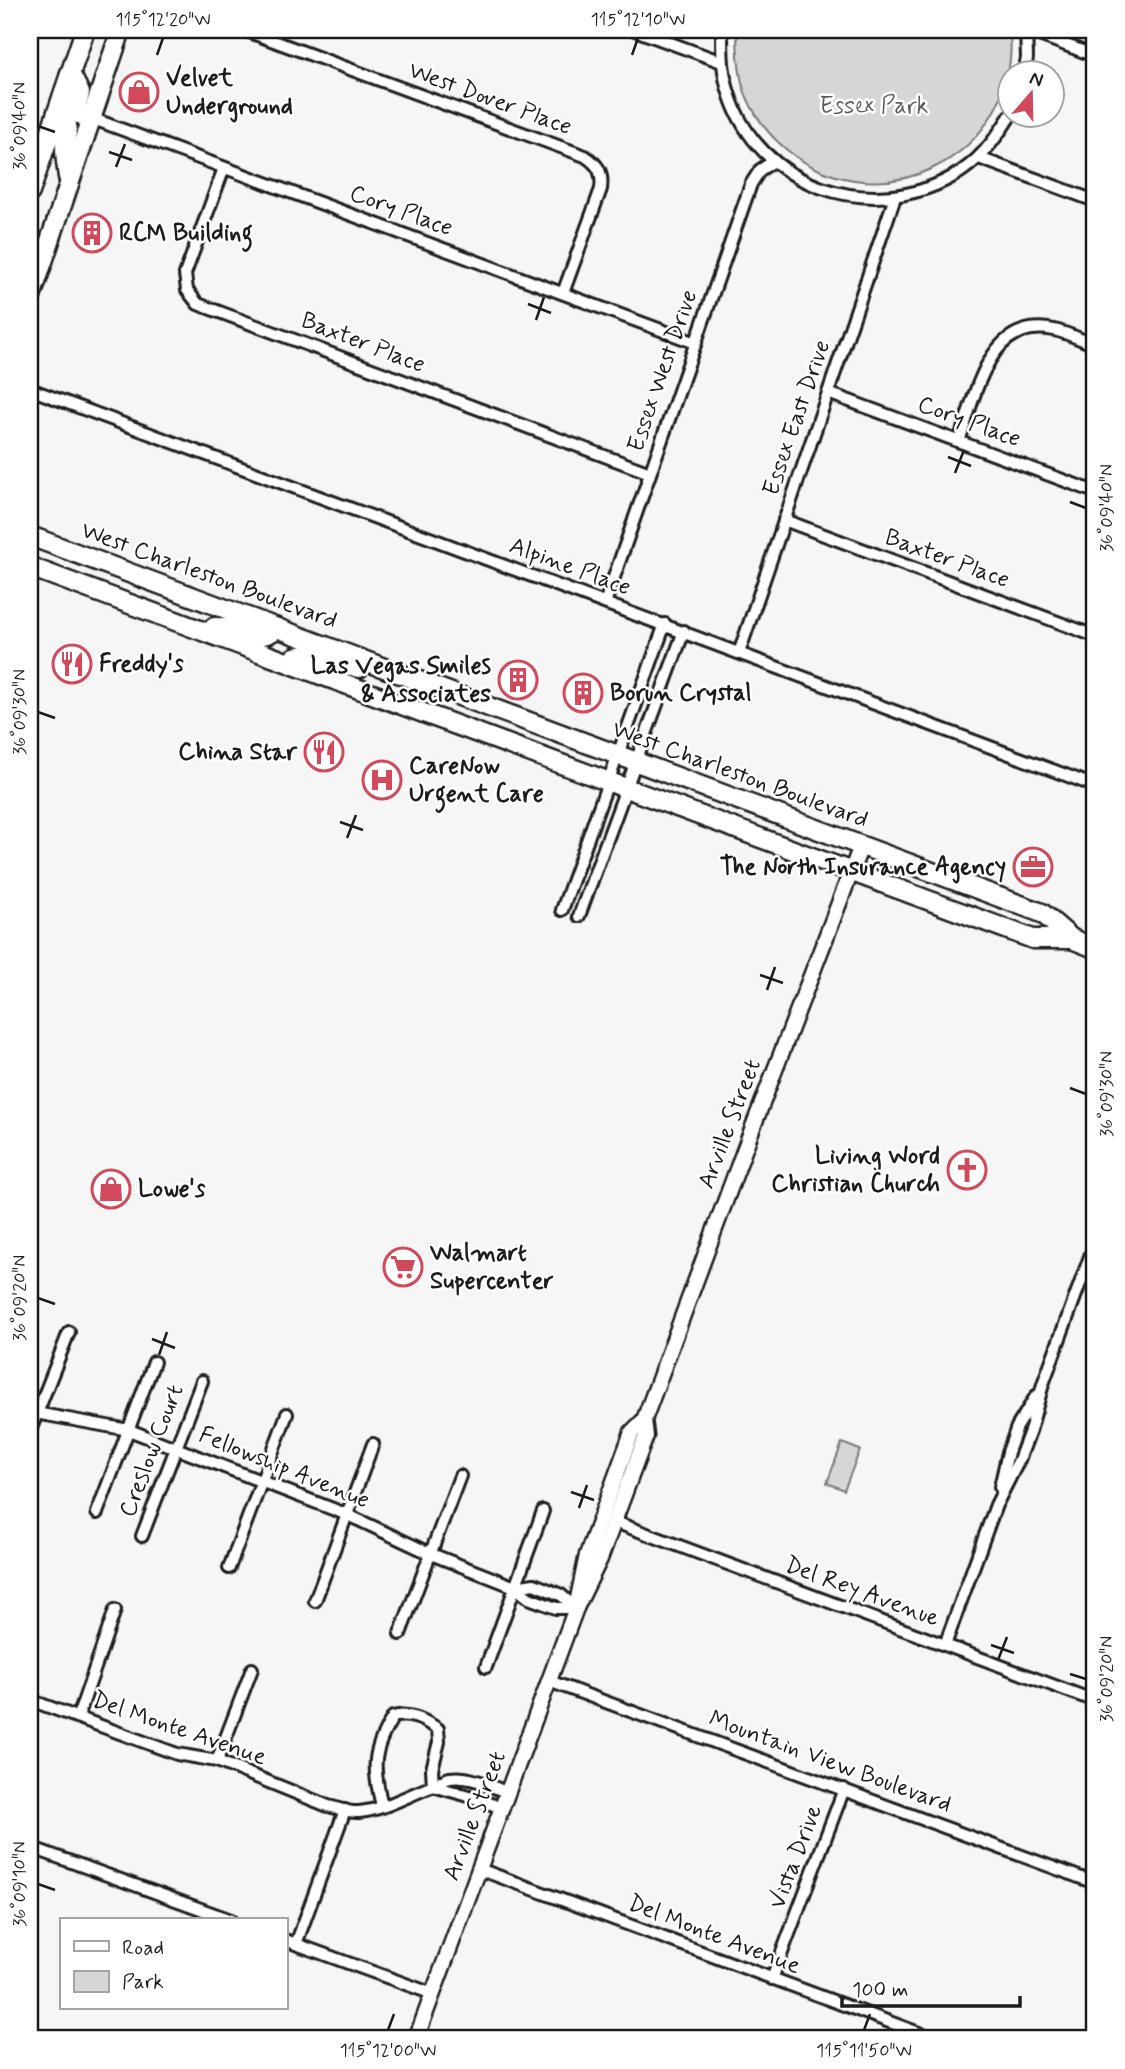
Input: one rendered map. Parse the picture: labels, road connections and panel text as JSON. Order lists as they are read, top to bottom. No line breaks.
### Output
{"streets":{"main road":["West Charleston Boulevard"],"street":["West Dover Place","Cory Place","Baxter Place","Essex West Drive","Essex East Drive","Alpine Place","Arville Street","Creslow Court","Fellowship Avenue","Del Rey Avenue","Del Monte Avenue","Mountain View Boulevard","Vista Drive"]},"crossings":[["West Dover Place","Cory Place"],["Cory Place","Baxter Place"],["Cory Place","Essex West Drive"],["Cory Place","Essex East Drive"],["Baxter Place","Essex West Drive"],["Baxter Place","Essex East Drive"],["Essex West Drive","Alpine Place"],["Essex East Drive","Alpine Place"],["West Charleston Boulevard","Arville Street"],["Arville Street","Fellowship Avenue"],["Arville Street","Del Rey Avenue"],["Arville Street","Del Monte Avenue"],["Arville Street","Mountain View Boulevard"],["Creslow Court","Fellowship Avenue"],["Del Monte Avenue","Vista Drive"],["Mountain View Boulevard","Vista Drive"]],"parks":["Essex Park"],"places":{"shop":["Velvet Underground","Lowe's"],"building":["RCM Building","Las Vegas Smiles & Associates","Borun Crystal"],"restaurant":["Freddy's","China Star"],"hospital":["CareNow Urgent Care"],"office":["The North Insurance Agency"],"church":["Living Word Christian Church"],"supermarket":["Walmart Supercenter"]},"legend":["Road","Park"],"scale_bar":"100 m","north":"top","coordinates":["115°12'20\"W","115°12'10\"W","36°09'40\"N","36°09'30\"N","36°09'20\"N","36°09'10\"N","115°12'00\"W","115°11'50\"W"]}
